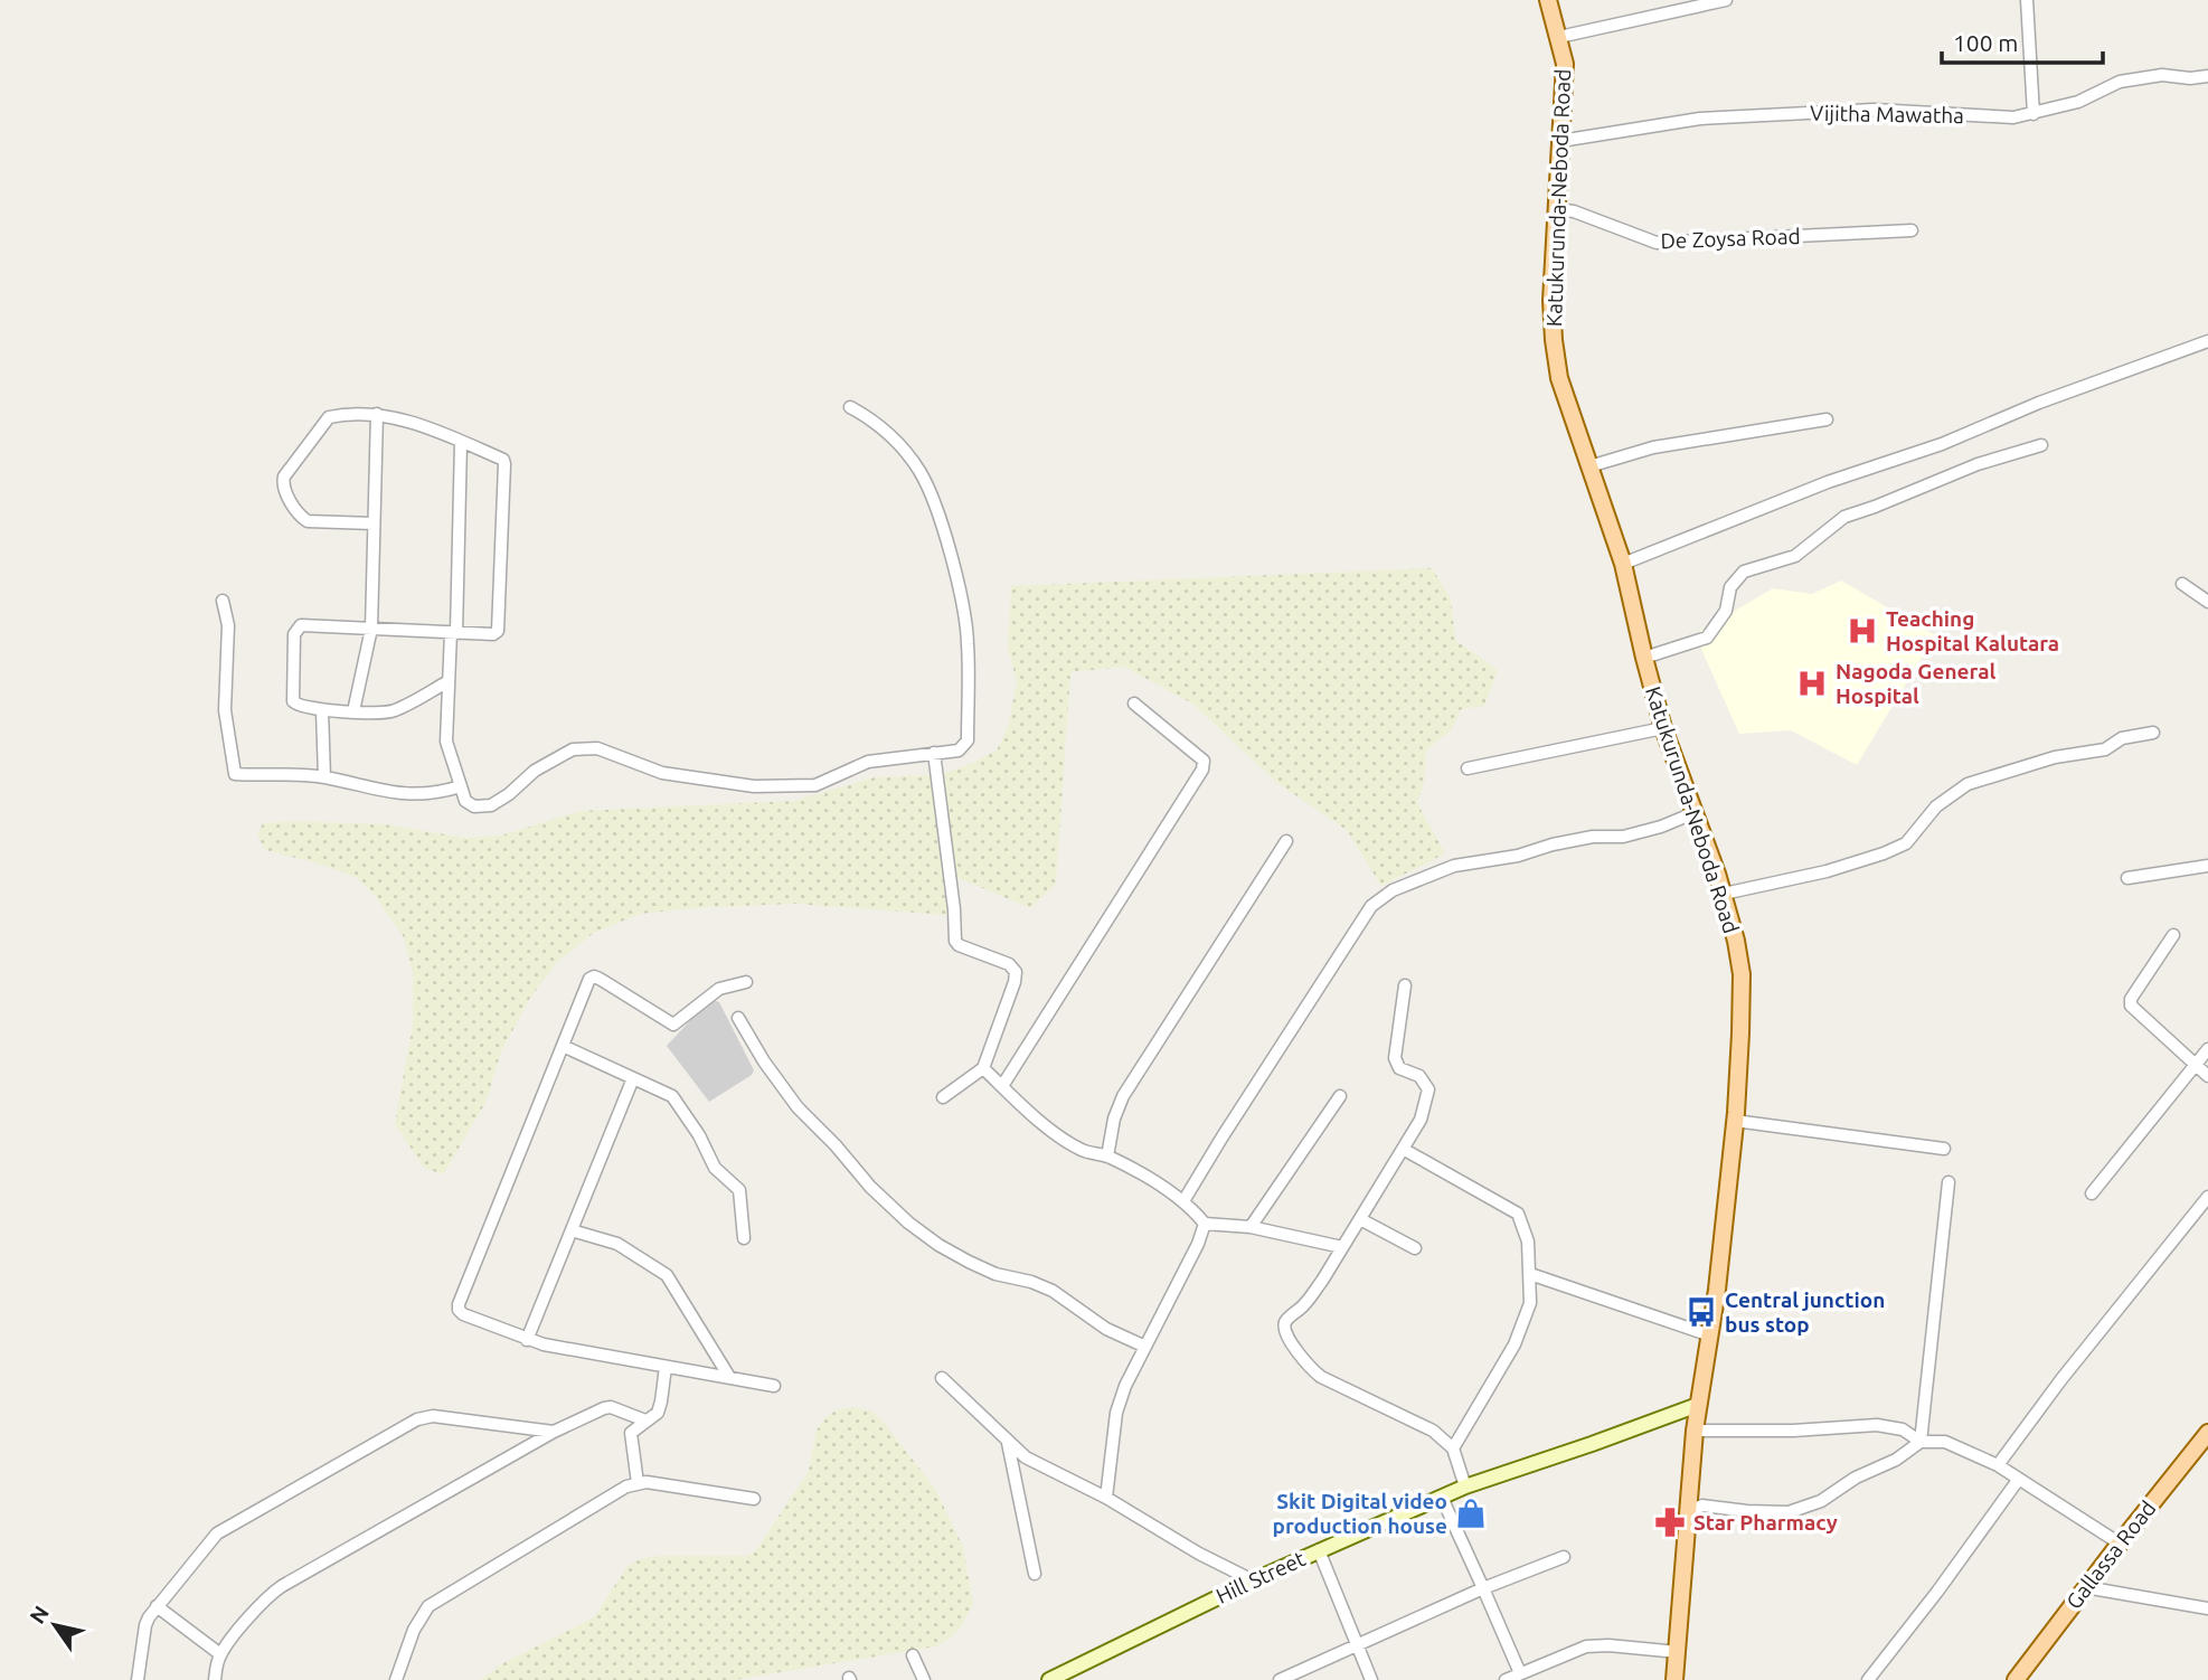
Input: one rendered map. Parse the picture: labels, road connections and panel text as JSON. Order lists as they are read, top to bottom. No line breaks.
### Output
{"streets":{"main road":["Katukurunda-Neboda Road","Gallassa Road","Hill Street"],"street":["Vijitha Mawatha","De Zoysa Road"]},"crossings":[["Vijitha Mawatha","Katukurunda-Neboda Road"],["Katukurunda-Neboda Road","De Zoysa Road"],["Katukurunda-Neboda Road","Hill Street"]],"places":{"hospital":["Teaching Hospital Kalutara","Nagoda General Hospital"],"bus stop":["Central junction bus stop"],"shop":["Skit Digital video production house"],"pharmacy":["Star Pharmacy"]},"scale_bar":"100 m","north":"top left"}
